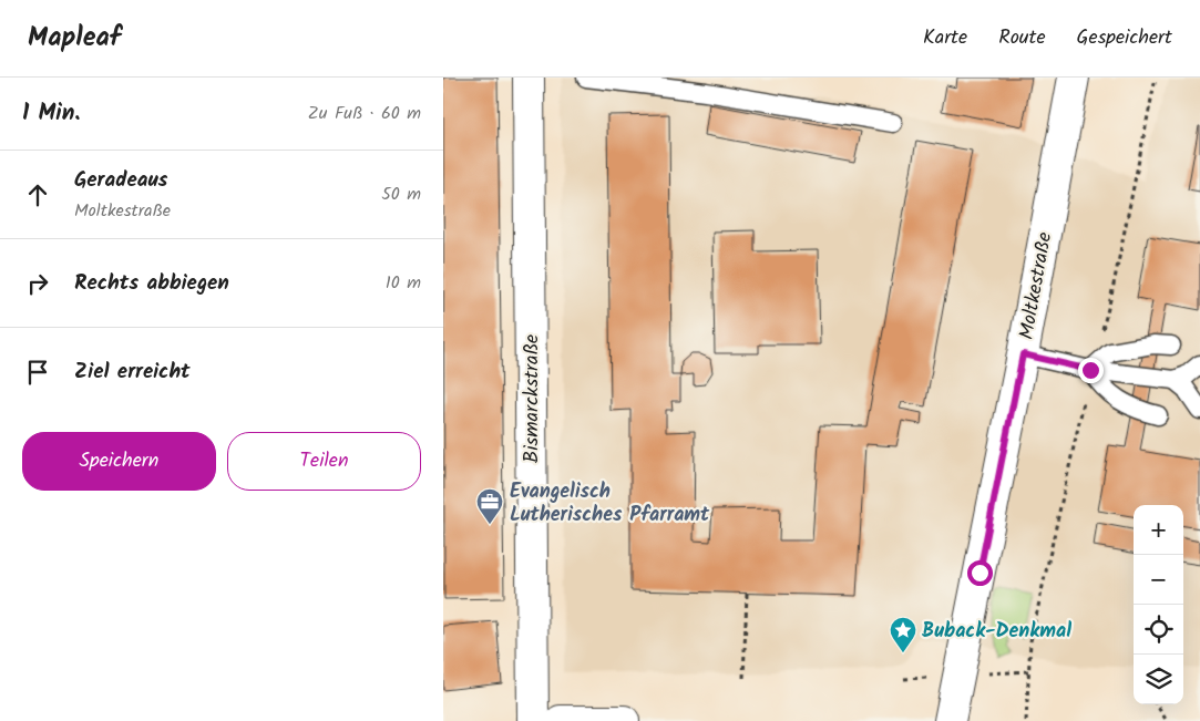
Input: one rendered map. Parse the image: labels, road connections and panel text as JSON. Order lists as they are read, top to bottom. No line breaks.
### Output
{"streets":{"main road":["Moltkestraße","Bismarckstraße"]},"places":{"office":["Evangelisch Lutherisches Pfarramt"],"place":["Buback-Denkmal"]},"page":{"header":"Mapleaf","nav":["Karte","Route","Gespeichert"],"heading":["1 Min.","Zu Fuß · 60 m"],"list":[["Geradeaus","Moltkestraße","50 m"],["Rechts abbiegen","10 m"],"Ziel erreicht"],"buttons":["Speichern","Teilen"],"map_buttons":["+","−"]}}
